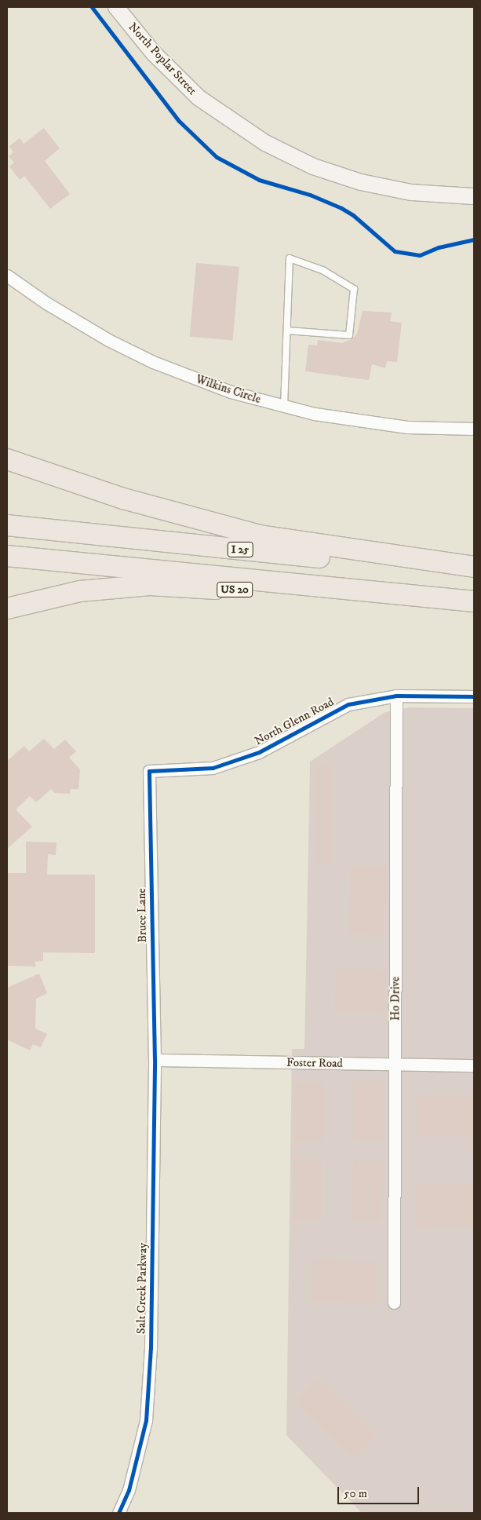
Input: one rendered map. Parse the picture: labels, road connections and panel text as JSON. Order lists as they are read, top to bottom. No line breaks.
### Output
{"streets":{"highway":["I 25","US 20"],"main road":["North Poplar Street"],"street":["Wilkins Circle","North Glenn Road","Bruce Lane","Ho Drive","Foster Road","Salt Creek Parkway"]},"crossings":[["North Glenn Road","Bruce Lane"],["North Glenn Road","Ho Drive"],["Bruce Lane","Foster Road"],["Bruce Lane","Salt Creek Parkway"],["Ho Drive","Foster Road"],["Foster Road","Salt Creek Parkway"]],"scale_bar":"50 m"}
